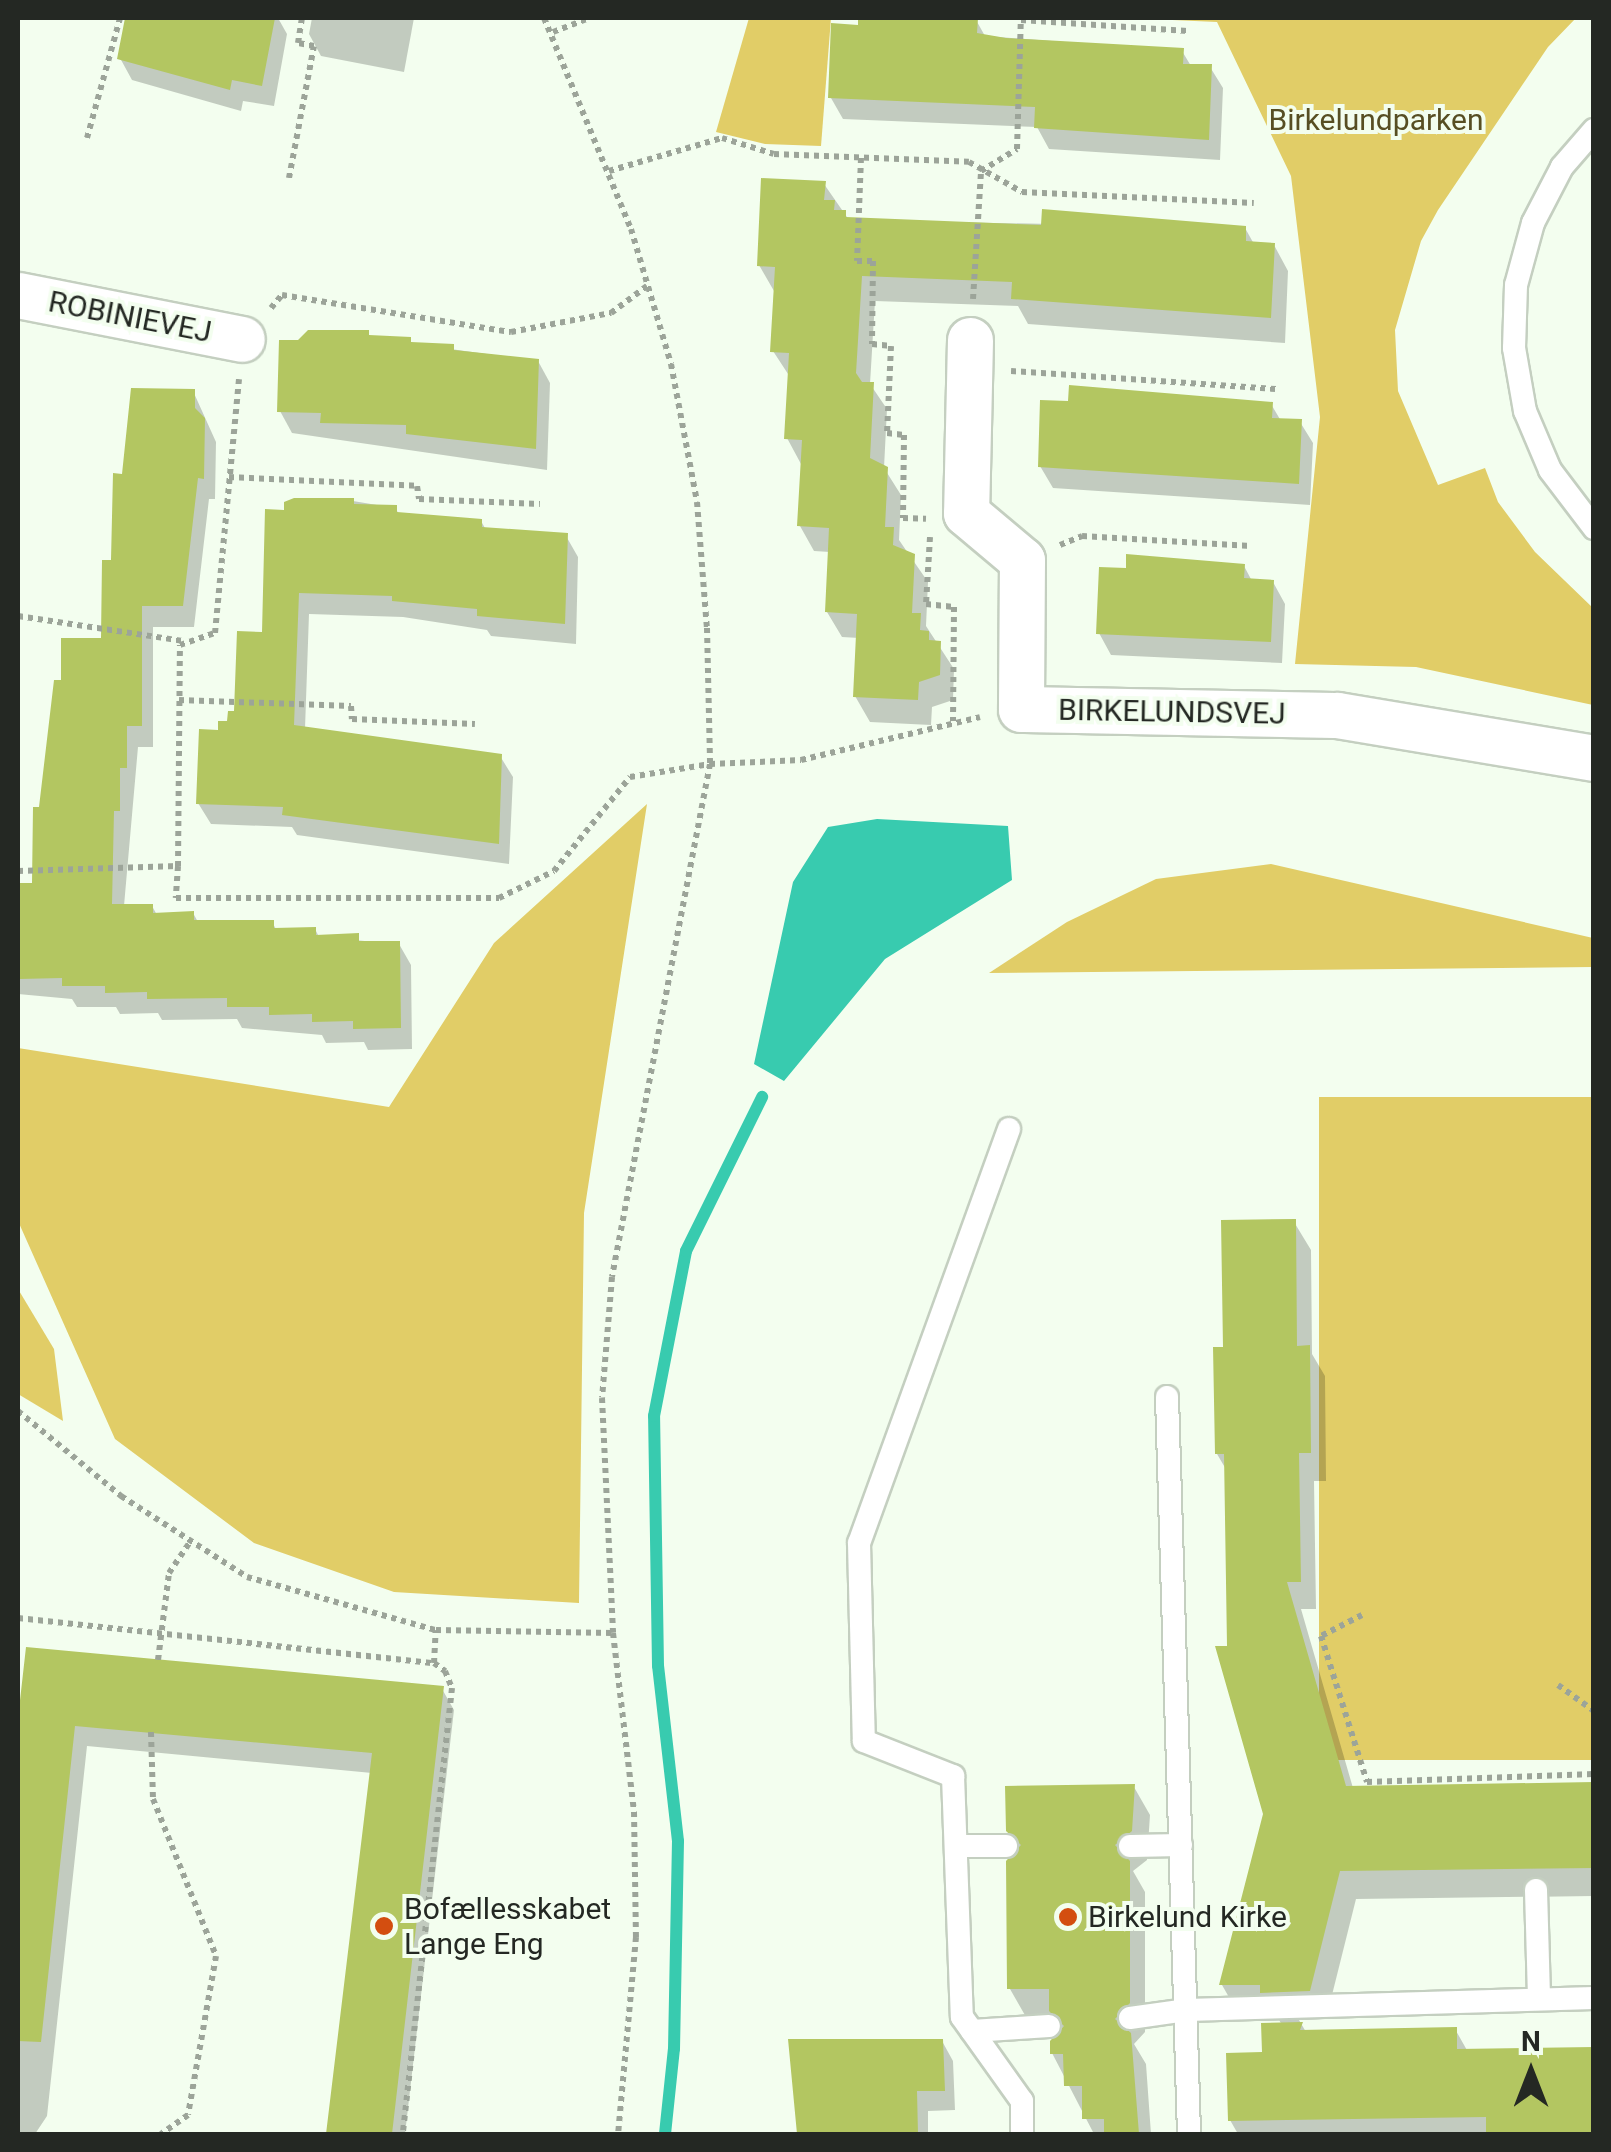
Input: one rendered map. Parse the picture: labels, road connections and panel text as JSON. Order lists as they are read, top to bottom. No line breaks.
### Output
{"streets":{"street":["ROBINIEVEJ","BIRKELUNDSVEJ"]},"parks":["Birkelundparken"],"places":["Birkelund Kirke","Bofællesskabet Lange Eng"],"north":"top"}
